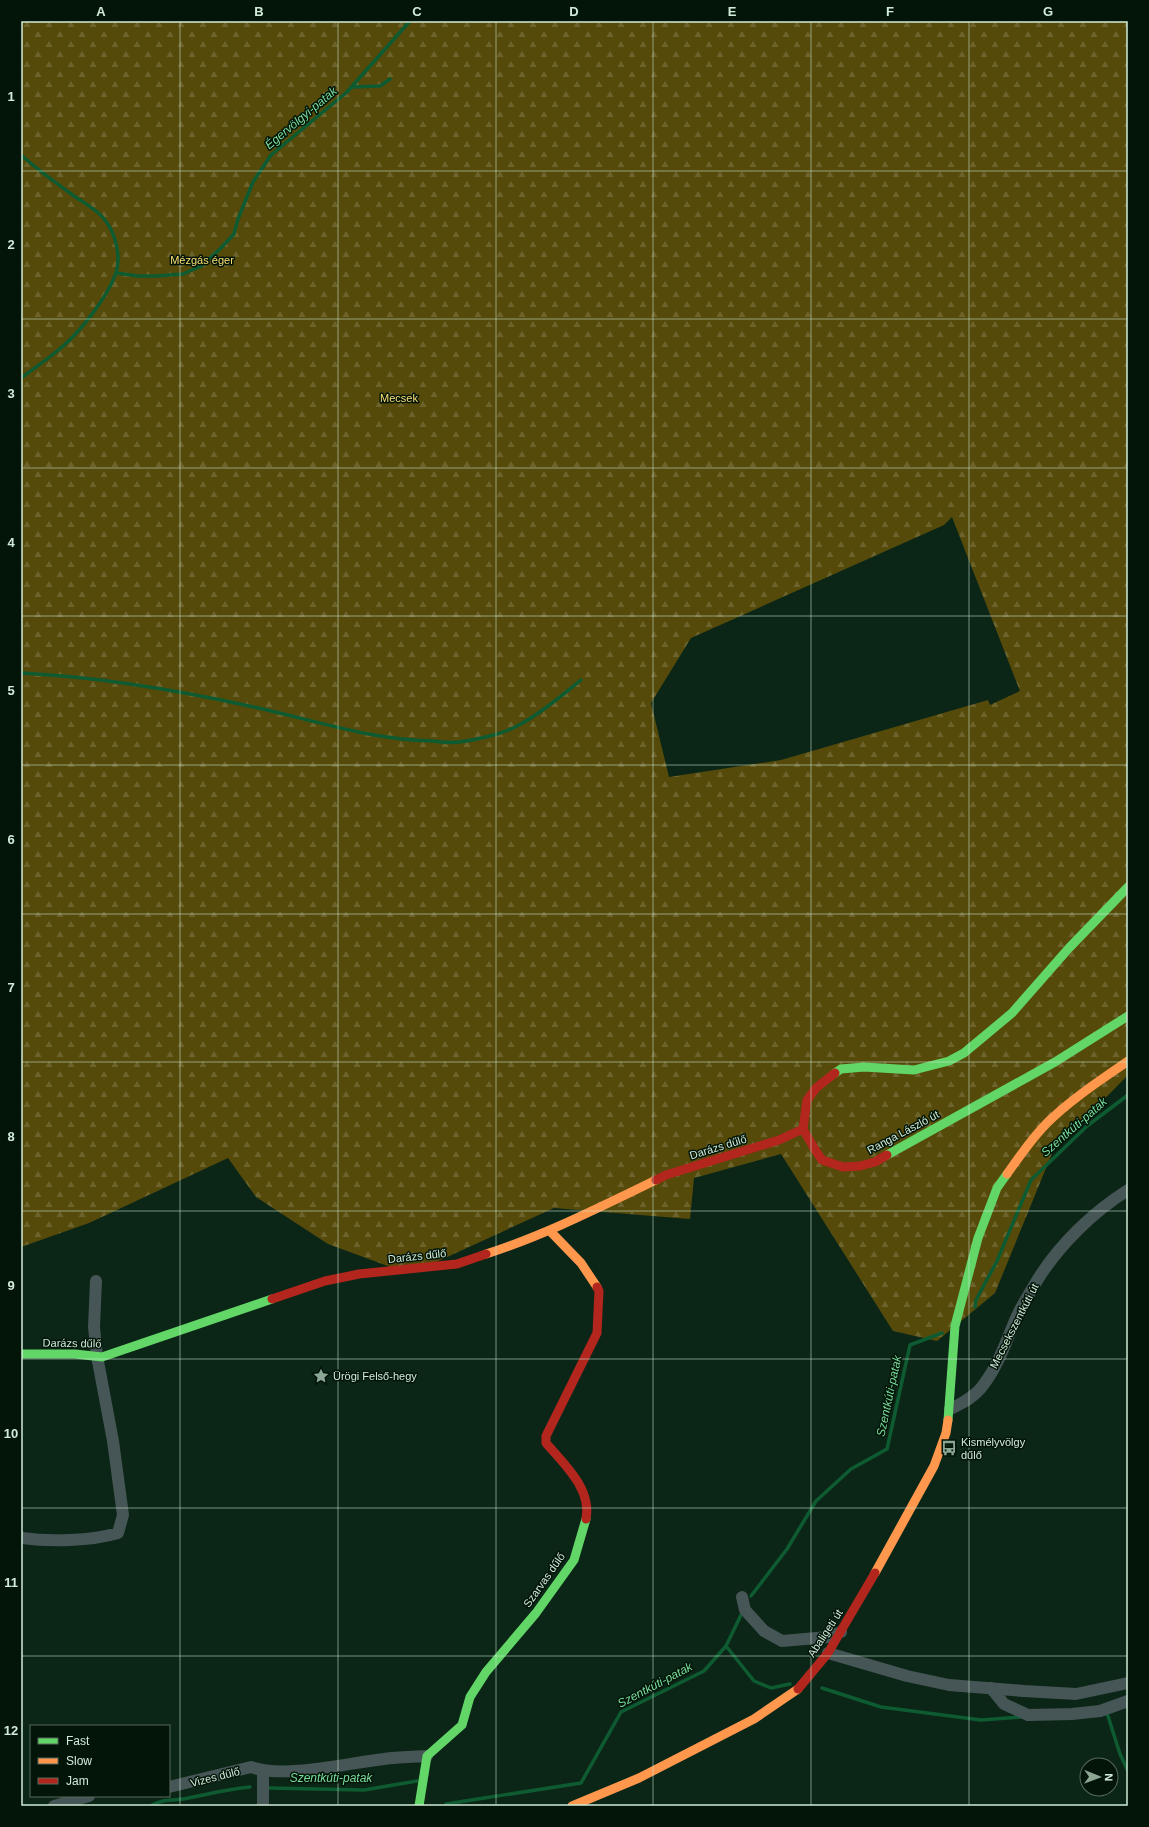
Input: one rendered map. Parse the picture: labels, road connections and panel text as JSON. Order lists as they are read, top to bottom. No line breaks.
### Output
{"streets":{"main road":["Ranga László út","Darázs dűlő","Szarvas dűlő","Abaligeti út"],"street":["Mecsekszentkúti út","Vizes dűlő"]},"crossings":[["Ranga László út","Darázs dűlő"],["Darázs dűlő","Szarvas dűlő"],["Mecsekszentkúti út","Abaligeti út"],["Szarvas dűlő","Vizes dűlő"]],"water":["Égervölgyi-patak","Szentkúti-patak"],"parks":["Mézgás éger","Mecsek"],"places":{"place":["Ürögi Felső-hegy"],"bus stop":["Kismélyvölgy dűlő"]},"legend":["Fast","Slow","Jam"],"north":"right","grid":{"columns":["A","B","C","D","E","F","G"],"rows":["1","2","3","4","5","6","7","8","9","10","11","12"]}}
